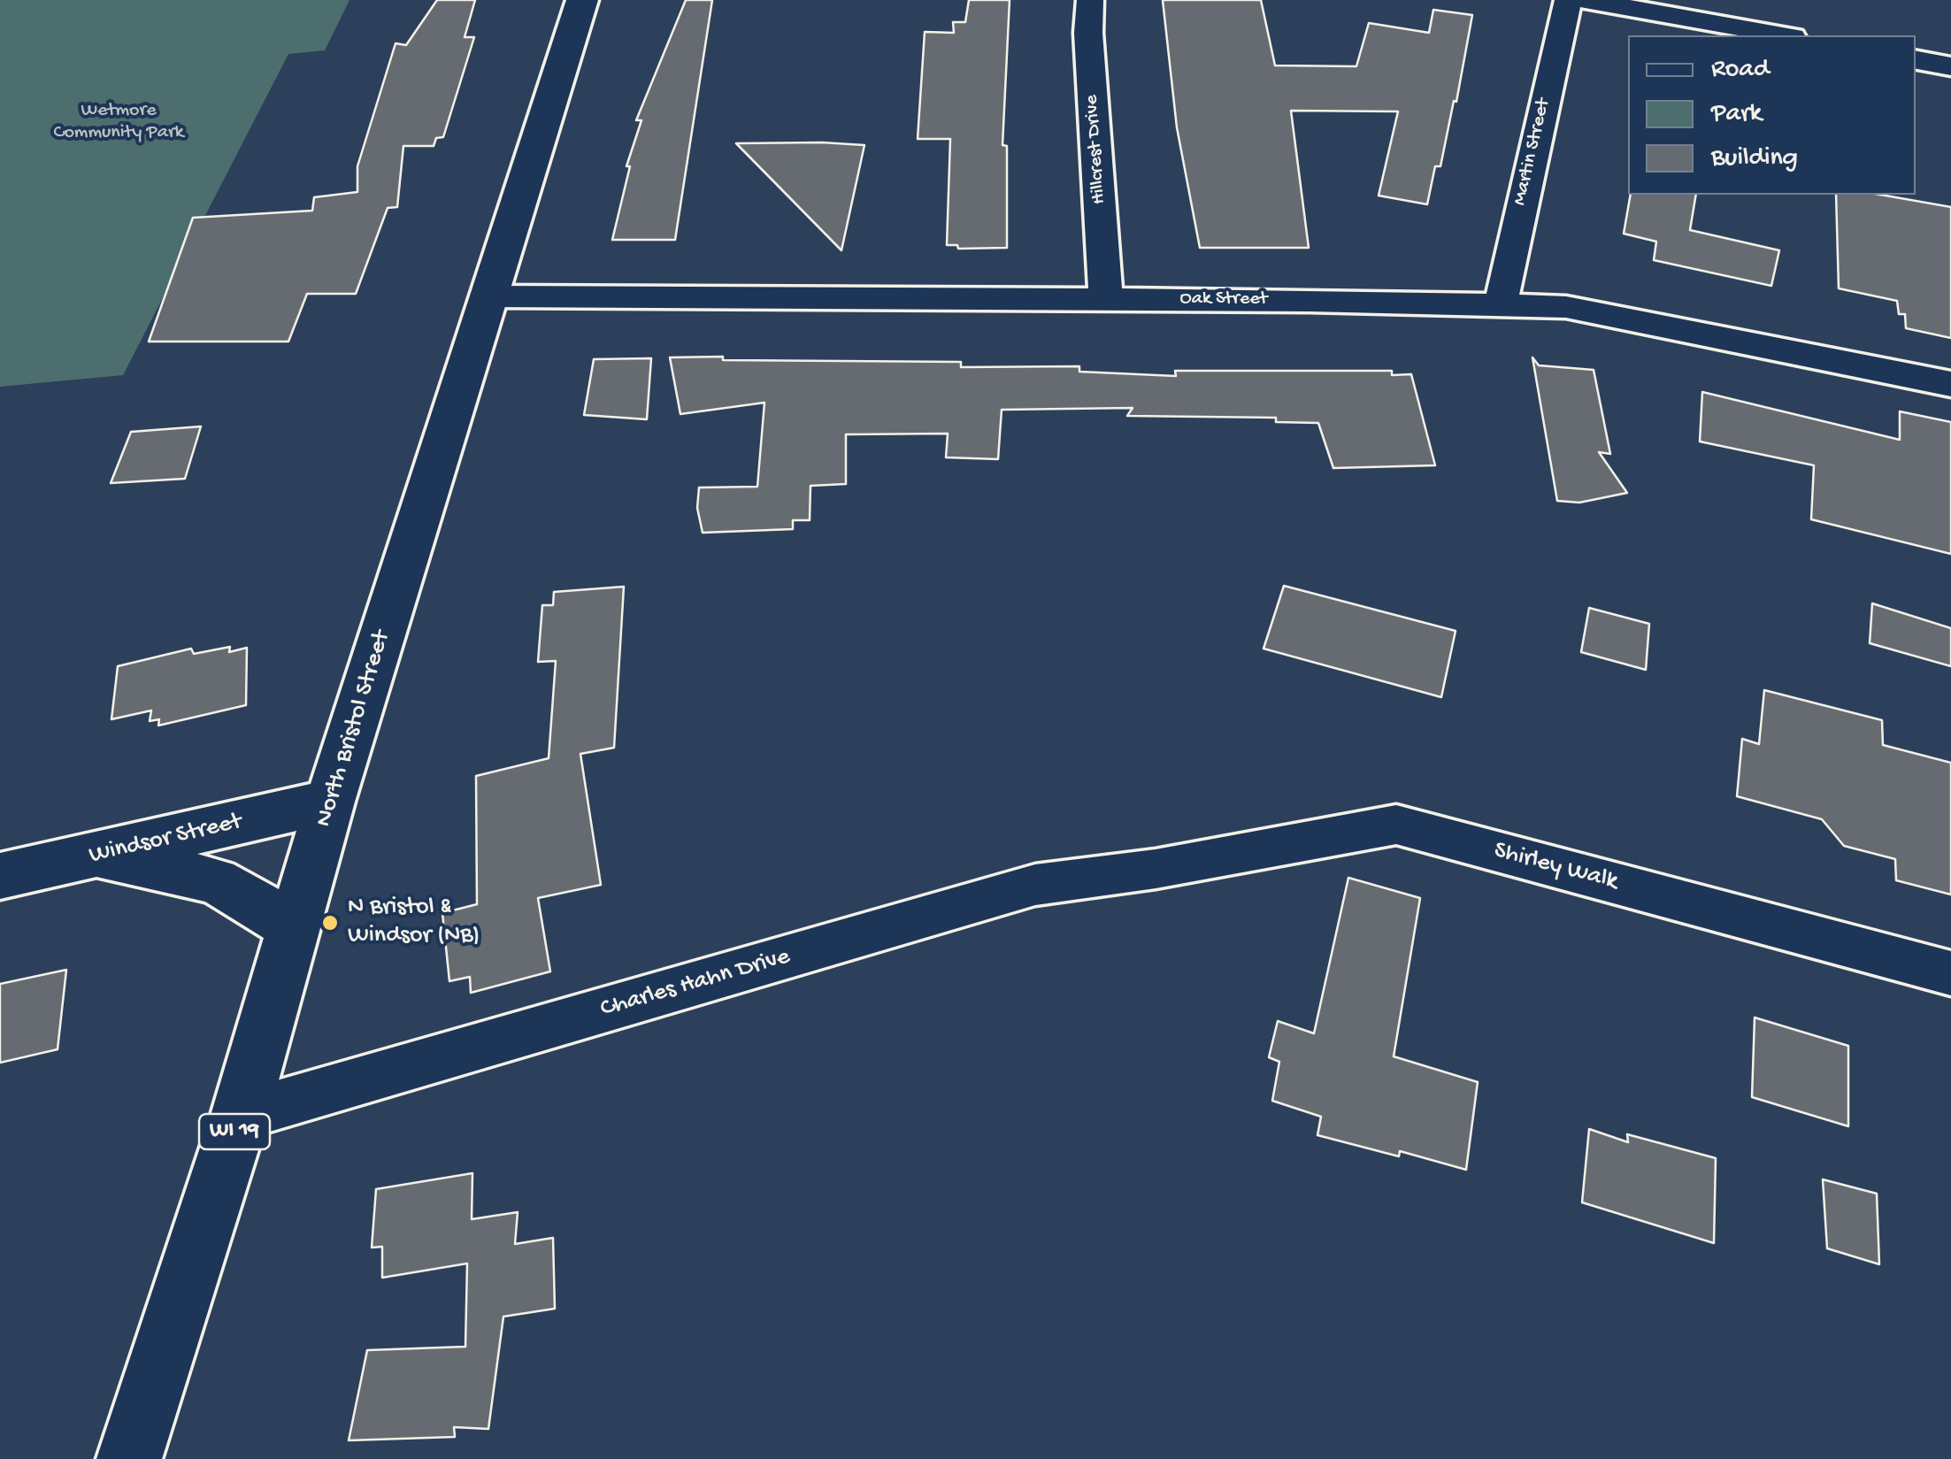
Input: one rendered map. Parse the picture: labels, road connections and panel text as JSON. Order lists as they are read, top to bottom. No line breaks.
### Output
{"streets":{"main road":["North Bristol Street","Windsor Street","WI 19"],"street":["Hillcrest Drive","Martin Street","Oak Street","Shirley Walk","Charles Hahn Drive"]},"crossings":[["Hillcrest Drive","Oak Street"],["Martin Street","Oak Street"],["Oak Street","North Bristol Street"],["North Bristol Street","Windsor Street"],["North Bristol Street","Charles Hahn Drive"],["Shirley Walk","Charles Hahn Drive"]],"parks":["Wetmore Community Park"],"places":["N Bristol & Windsor (NB)"],"legend":["Road","Park","Building"]}
